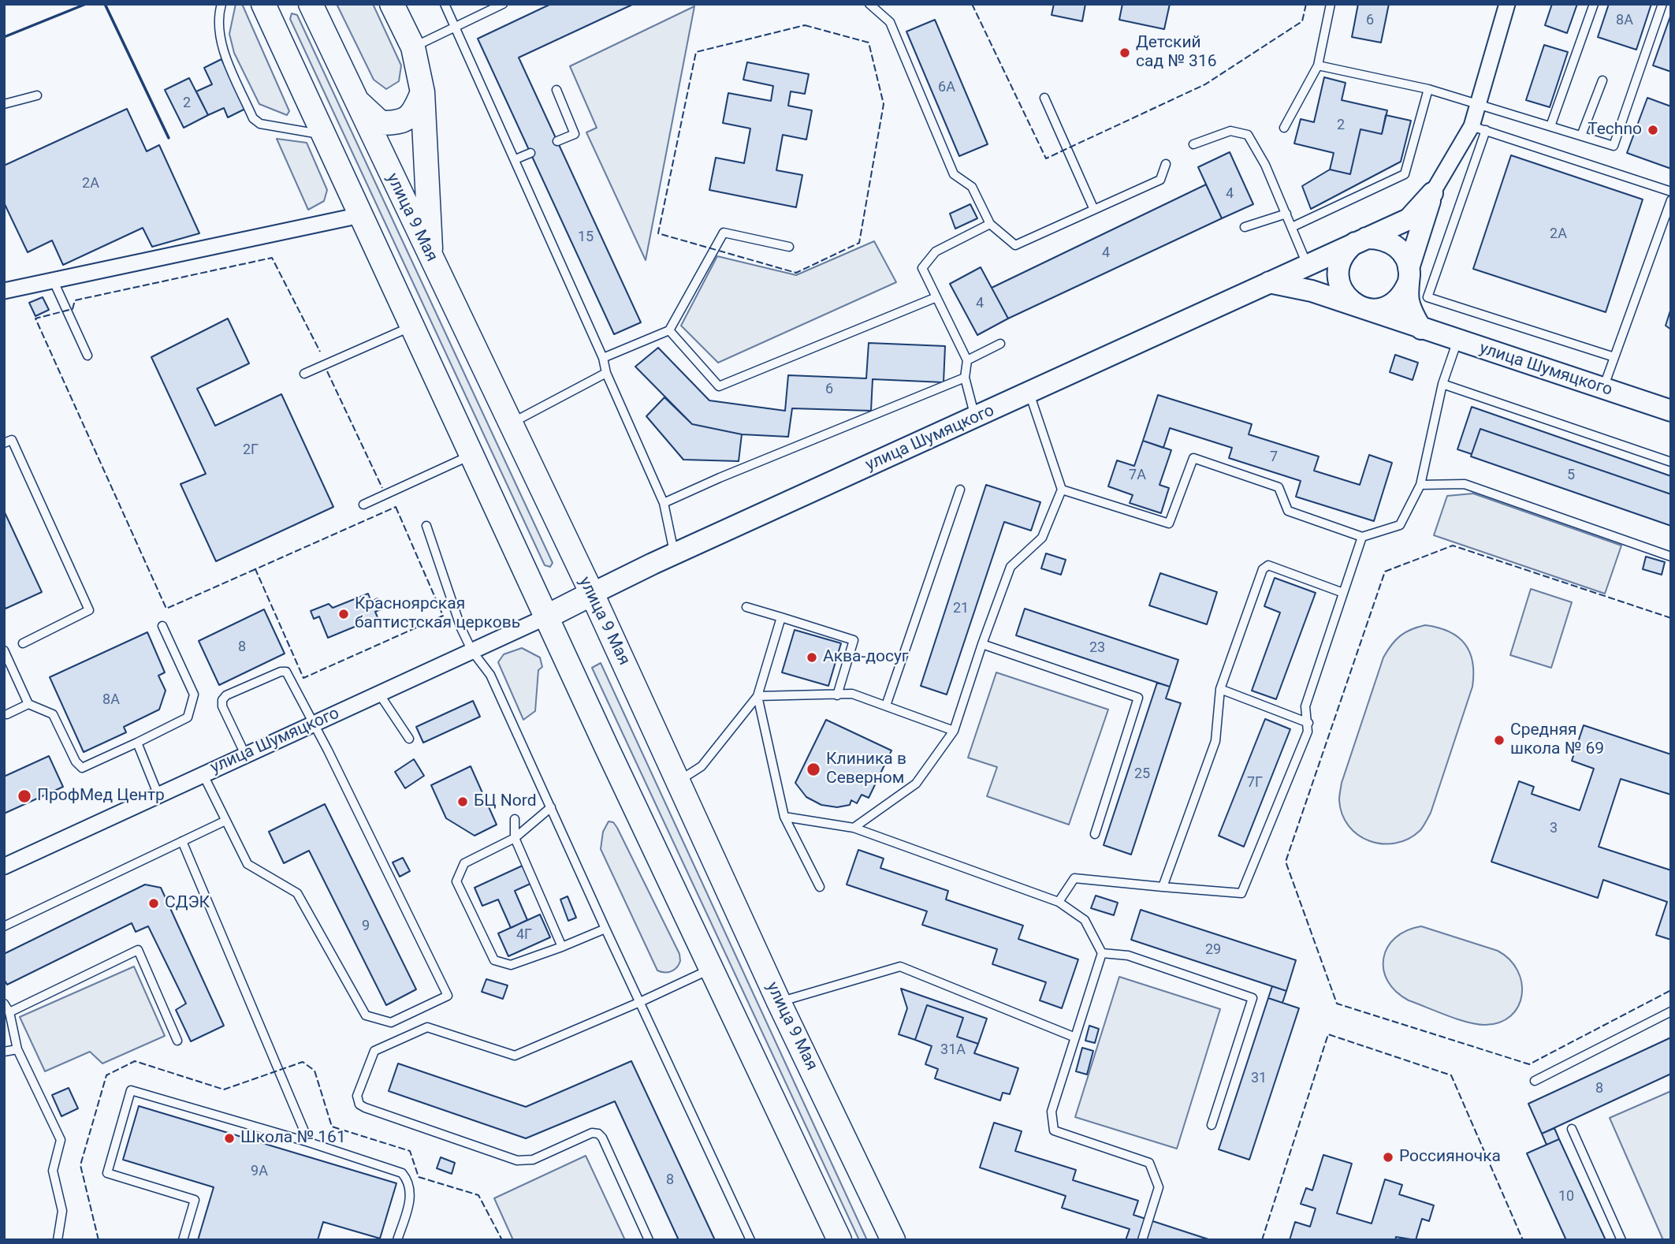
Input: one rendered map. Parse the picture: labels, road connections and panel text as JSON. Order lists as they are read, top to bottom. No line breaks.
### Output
{"streets":{"main road":["улица 9 Мая"],"street":["улица Шумяцкого"]},"crossings":[["улица 9 Мая","улица Шумяцкого"]],"places":["Детский сад № 316","Techno","Красноярская баптистская церковь","Аква-досуг","Средняя школа № 69","Клиника в Северном","ПрофМед Центр","БЦ Nord","СДЭК","Школа № 161","Россияночка"],"house_numbers":["6","8А","6А","2","2","2А","4","2А","15","4","4","6","2Г","7","7А","5","21","8","23","8А","25","7Г","3","9","4Г","29","31А","31","8","9А","8","10"]}
